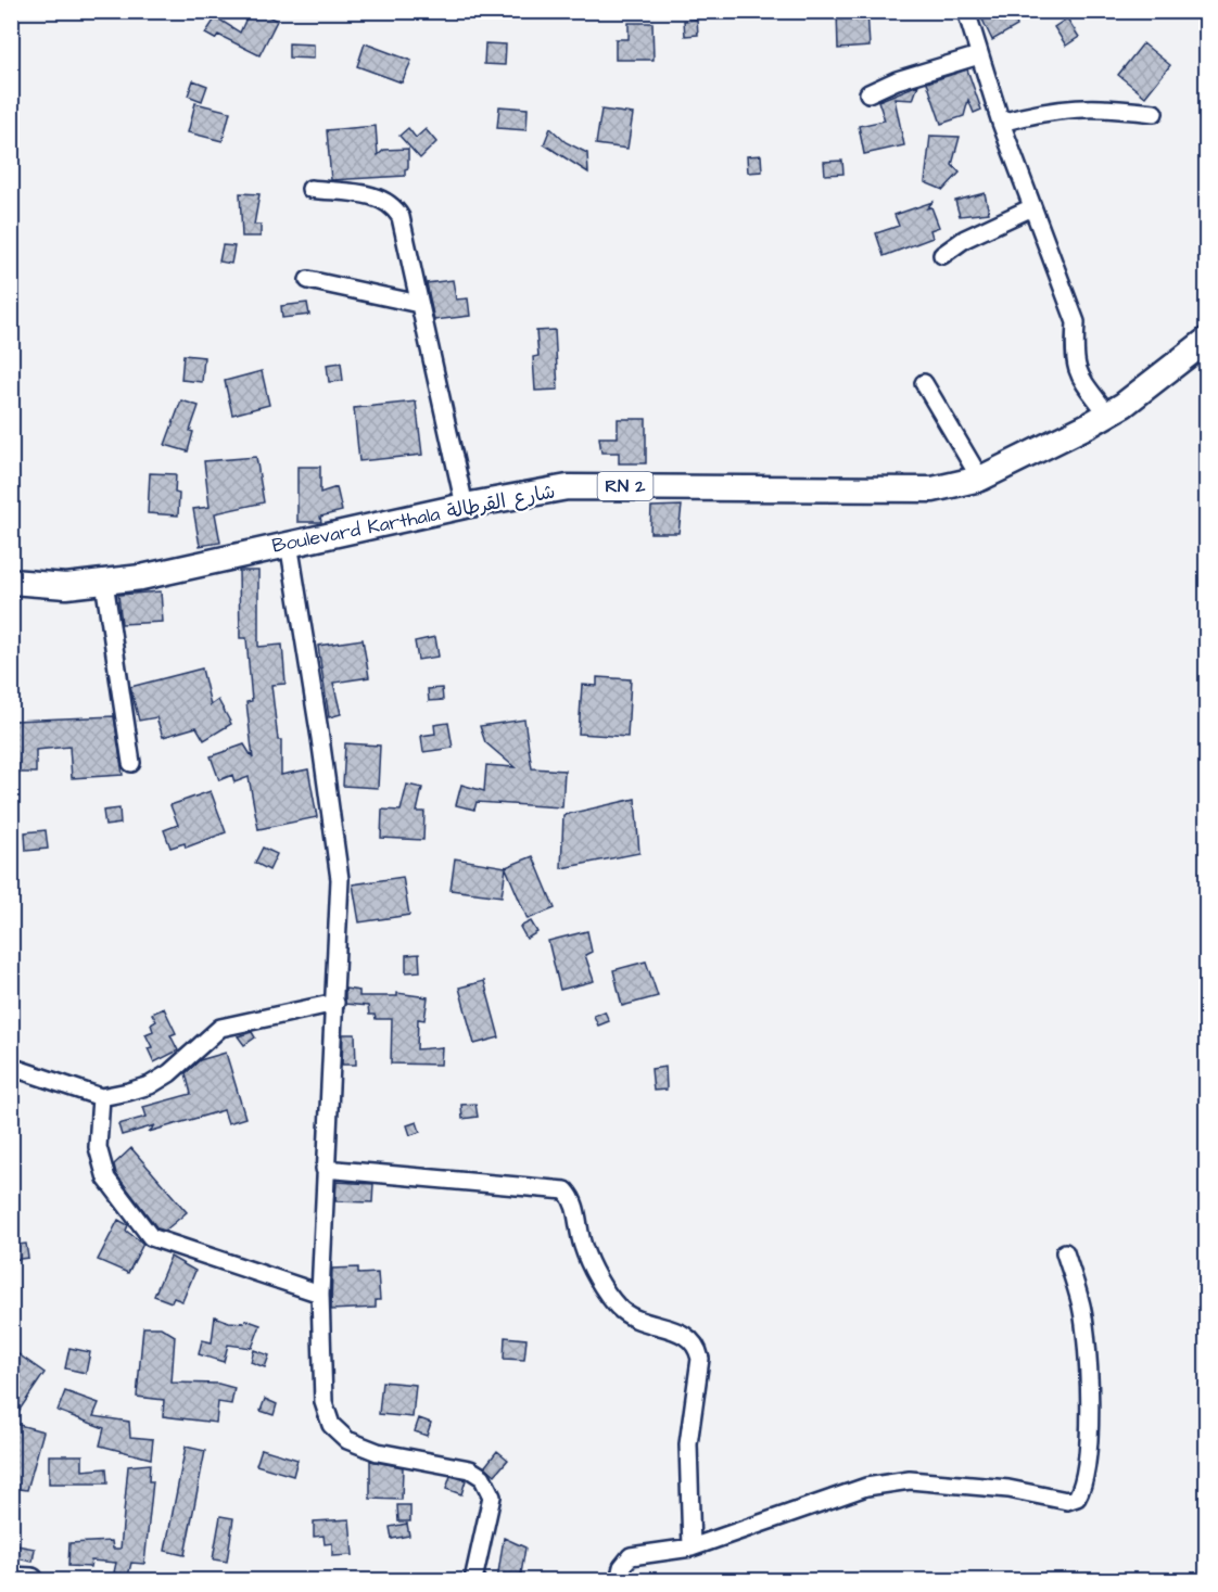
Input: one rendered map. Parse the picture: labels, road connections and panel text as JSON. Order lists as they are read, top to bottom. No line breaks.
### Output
{"streets":{"main road":["RN 2","Boulevard Karthala شارع القرطالة"]}}
